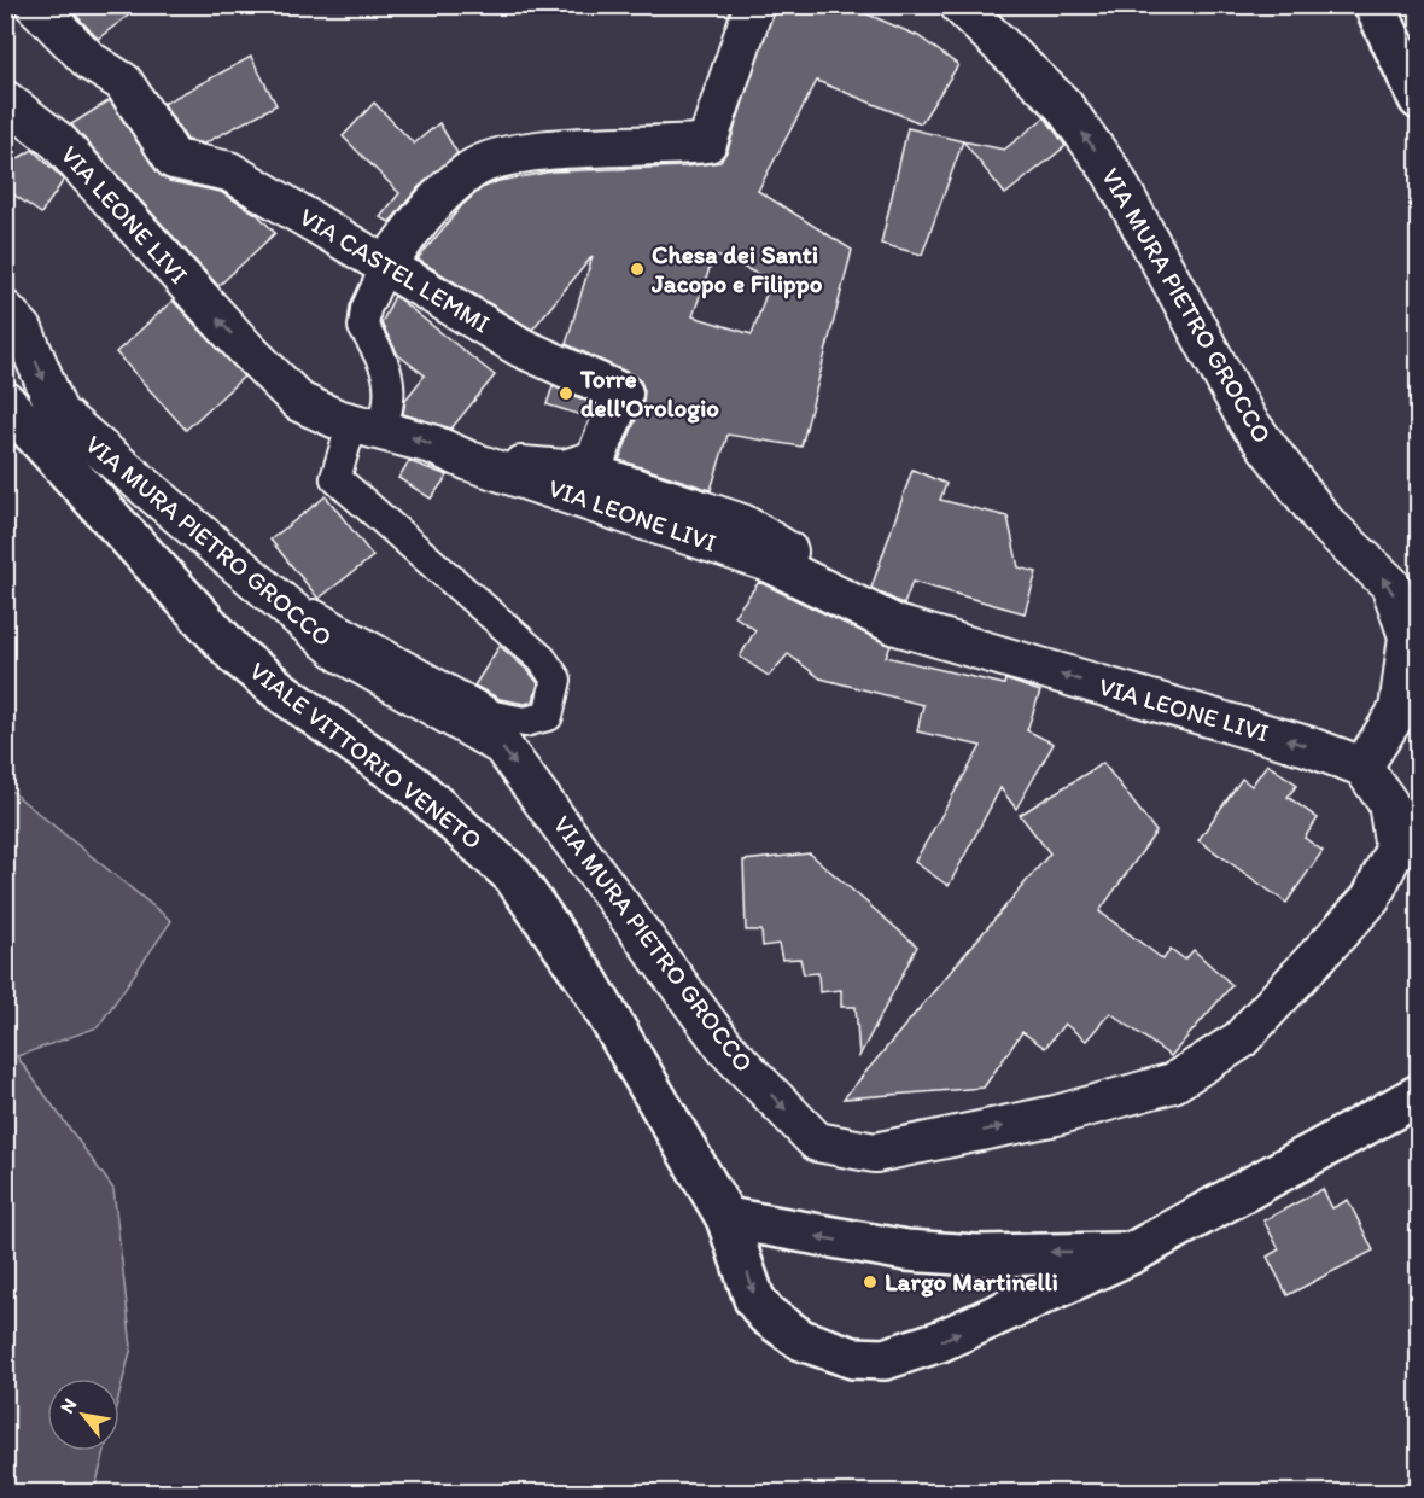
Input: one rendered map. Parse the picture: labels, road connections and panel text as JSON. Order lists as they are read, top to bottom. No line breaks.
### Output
{"streets":{"street":["VIA LEONE LIVI","VIA CASTEL LEMMI","VIA MURA PIETRO GROCCO","VIALE VITTORIO VENETO"]},"crossings":[["VIA LEONE LIVI","VIA MURA PIETRO GROCCO"]],"one_way":["VIA LEONE LIVI"],"places":["Chesa dei Santi Jacopo e Filippo","Torre dell'Orologio","Largo Martinelli"],"north":"top left"}
